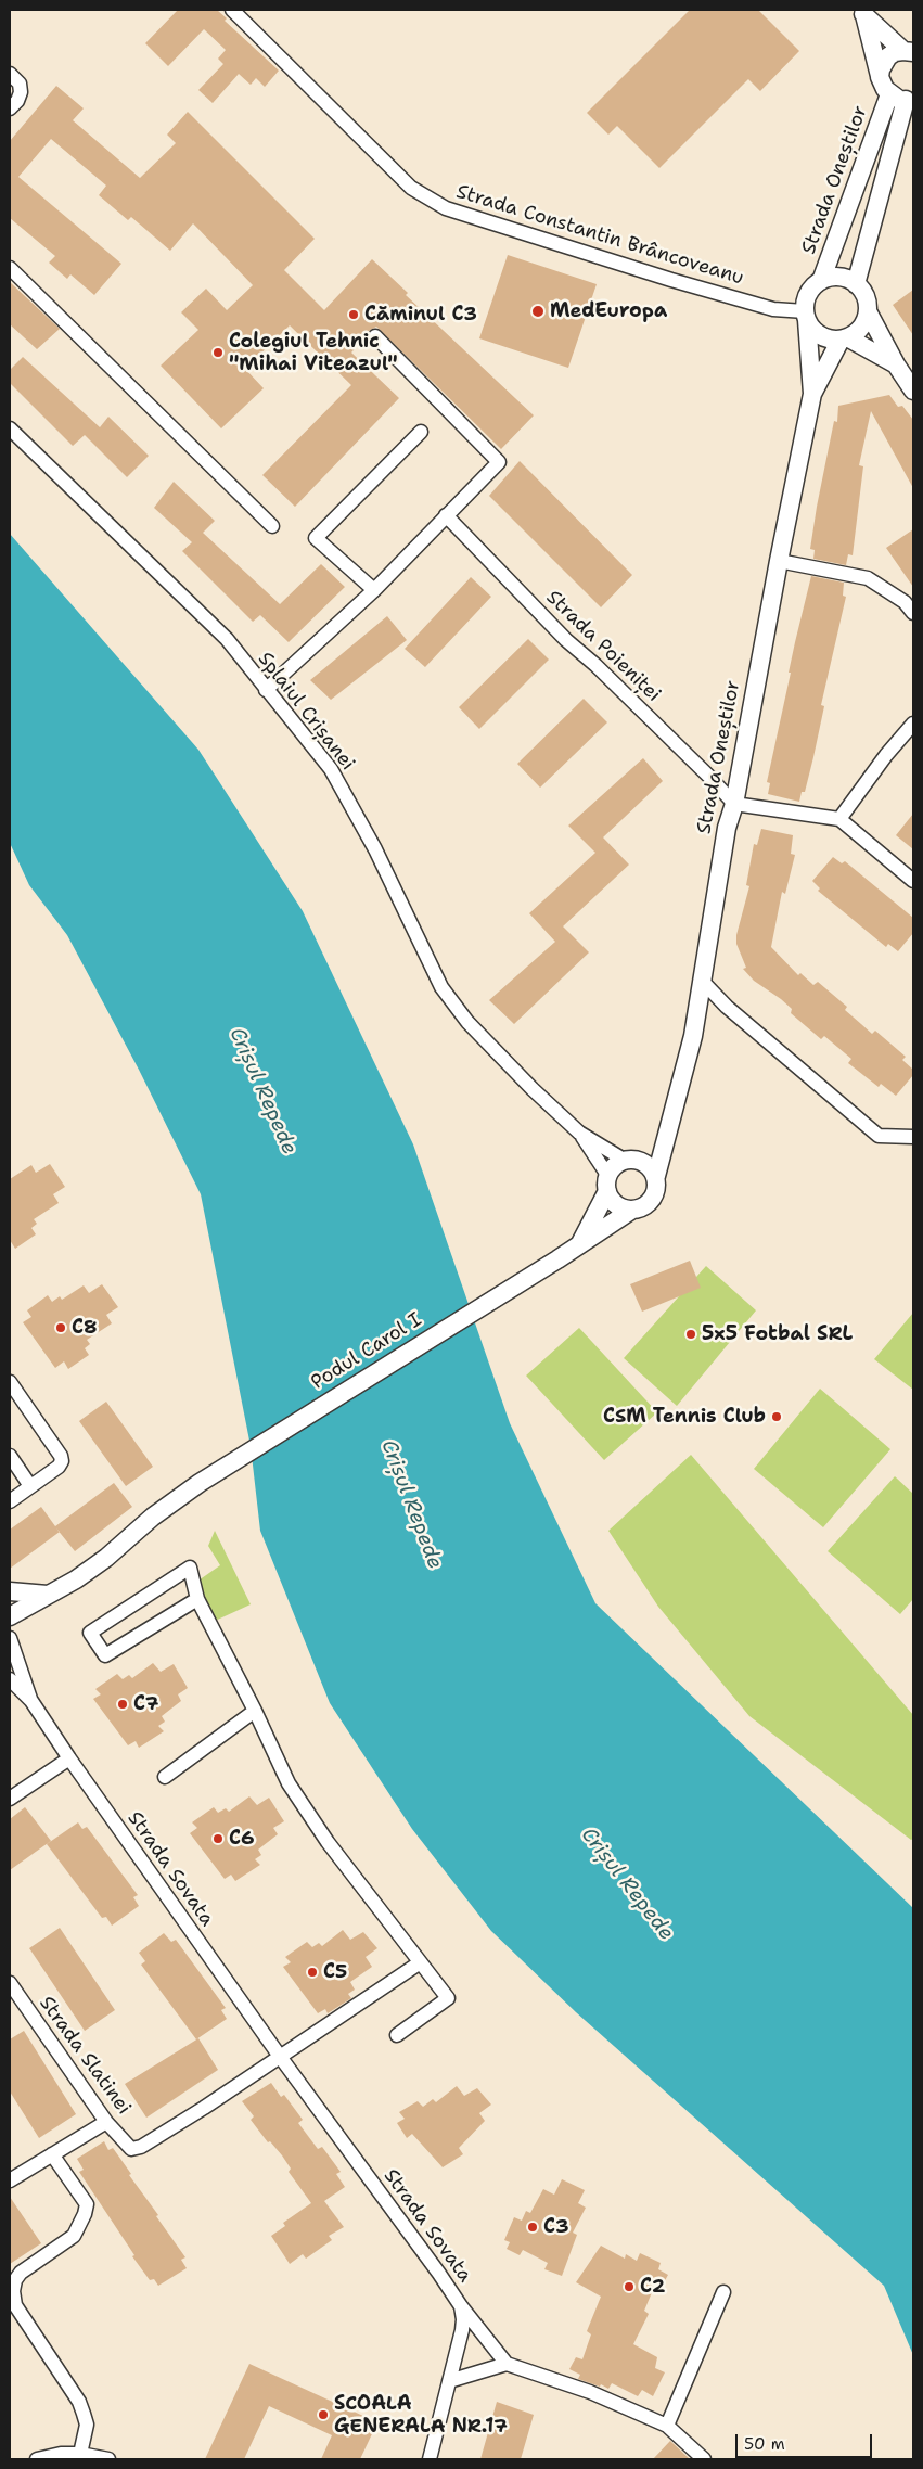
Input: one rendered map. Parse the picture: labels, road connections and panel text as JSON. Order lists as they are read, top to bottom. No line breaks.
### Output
{"streets":{"street":["Strada Oneștilor","Strada Constantin Brâncoveanu","Strada Poieniței","Splaiul Crișanei","Podul Carol I","Strada Sovata","Strada Slatinei"]},"crossings":[["Strada Oneștilor","Strada Constantin Brâncoveanu"],["Strada Oneștilor","Strada Poieniței"],["Strada Oneștilor","Splaiul Crișanei"],["Strada Oneștilor","Podul Carol I"],["Splaiul Crișanei","Podul Carol I"],["Strada Sovata","Strada Slatinei"]],"water":["Crișul Repede"],"places":["MedEuropa","Căminul C3","Colegiul Tehnic \"Mihai Viteazul\"","C8","5x5 Fotbal SRL","CSM Tennis Club","C7","C6","C5","C3","C2","SCOALA GENERALA NR.17"],"scale_bar":"50 m"}
